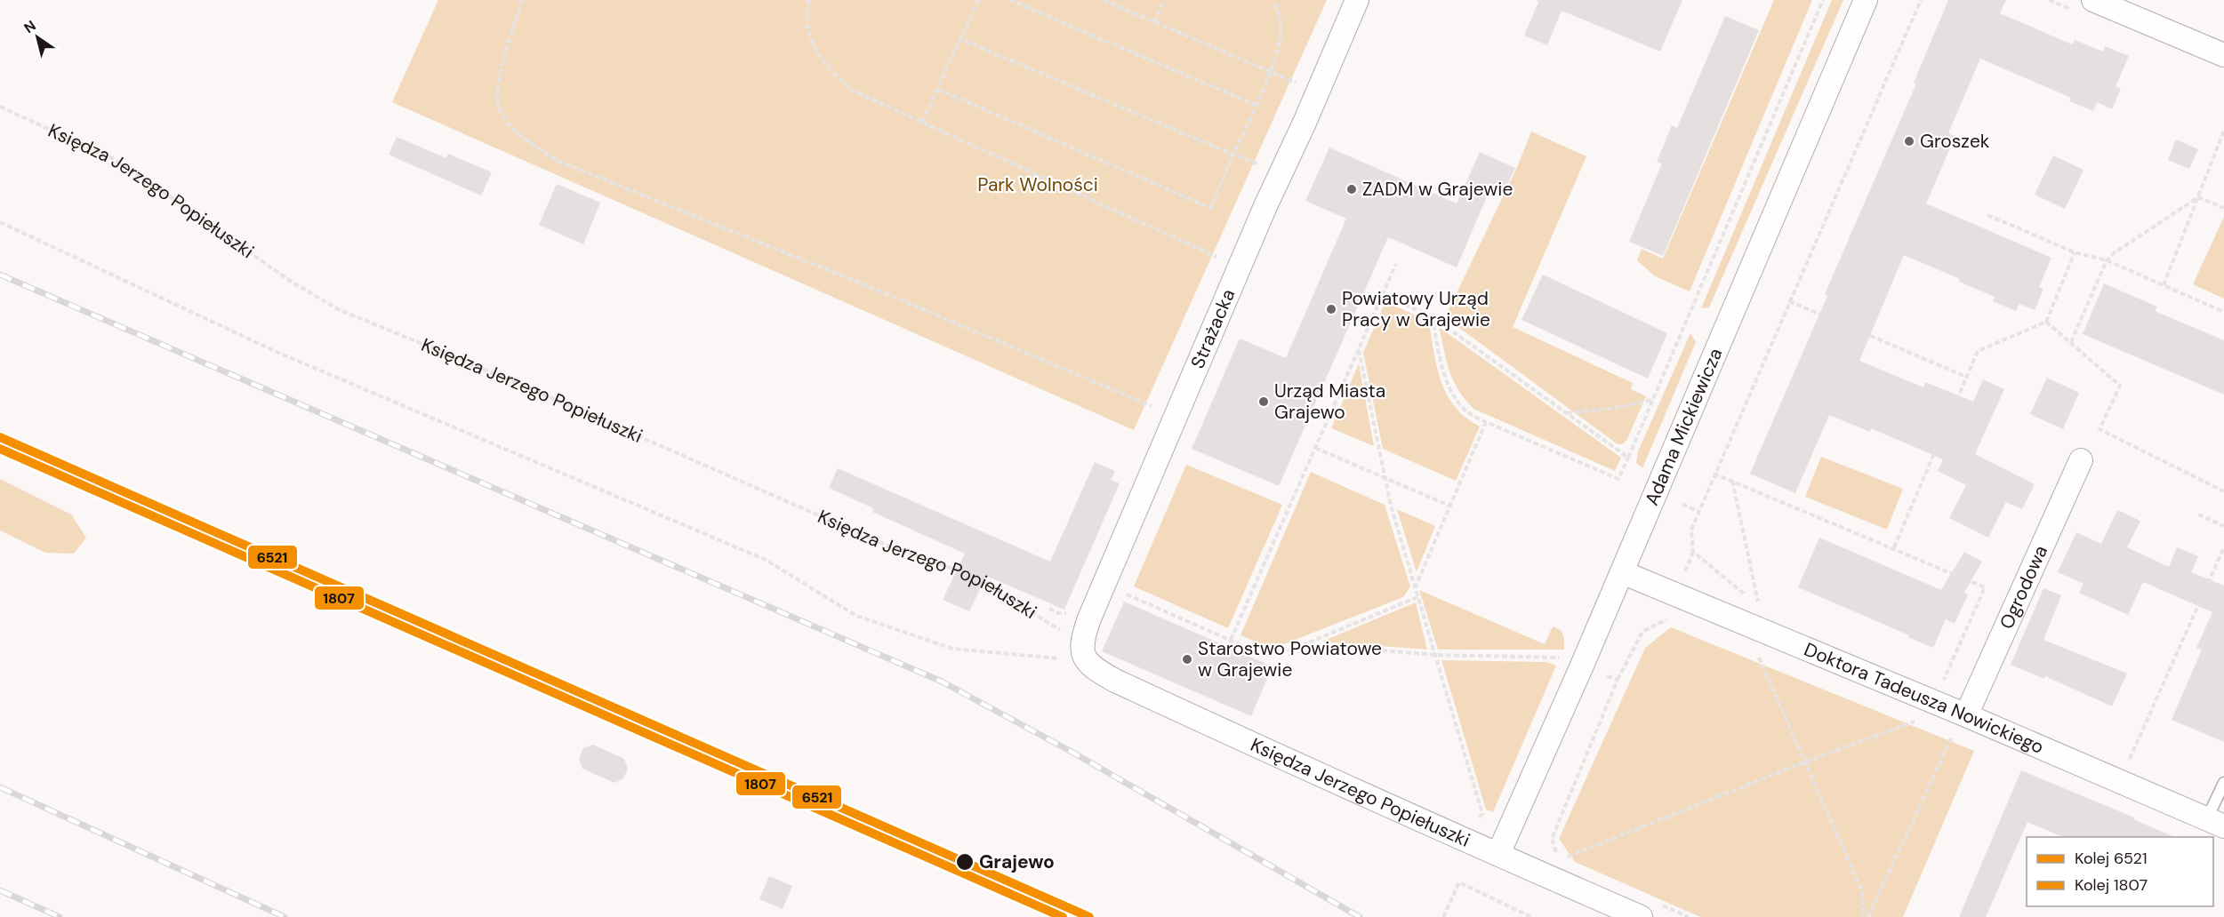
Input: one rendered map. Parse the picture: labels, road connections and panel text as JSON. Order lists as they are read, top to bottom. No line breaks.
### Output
{"streets":{"street":["Księdza Jerzego Popiełuszki","Strażacka","Adama Mickiewicza","Ogrodowa","Doktora Tadeusza Nowickiego"]},"crossings":[["Księdza Jerzego Popiełuszki","Strażacka"],["Księdza Jerzego Popiełuszki","Adama Mickiewicza"],["Adama Mickiewicza","Doktora Tadeusza Nowickiego"],["Ogrodowa","Doktora Tadeusza Nowickiego"]],"parks":["Park Wolności"],"places":["Groszek","ZADM w Grajewie","Powiatowy Urząd Pracy w Grajewie","Urząd Miasta Grajewo","Starostwo Powiatowe w Grajewie","Grajewo"],"lines":["rail line 6521","rail line 1807"],"legend":["Kolej 6521","Kolej 1807"],"north":"top left"}
